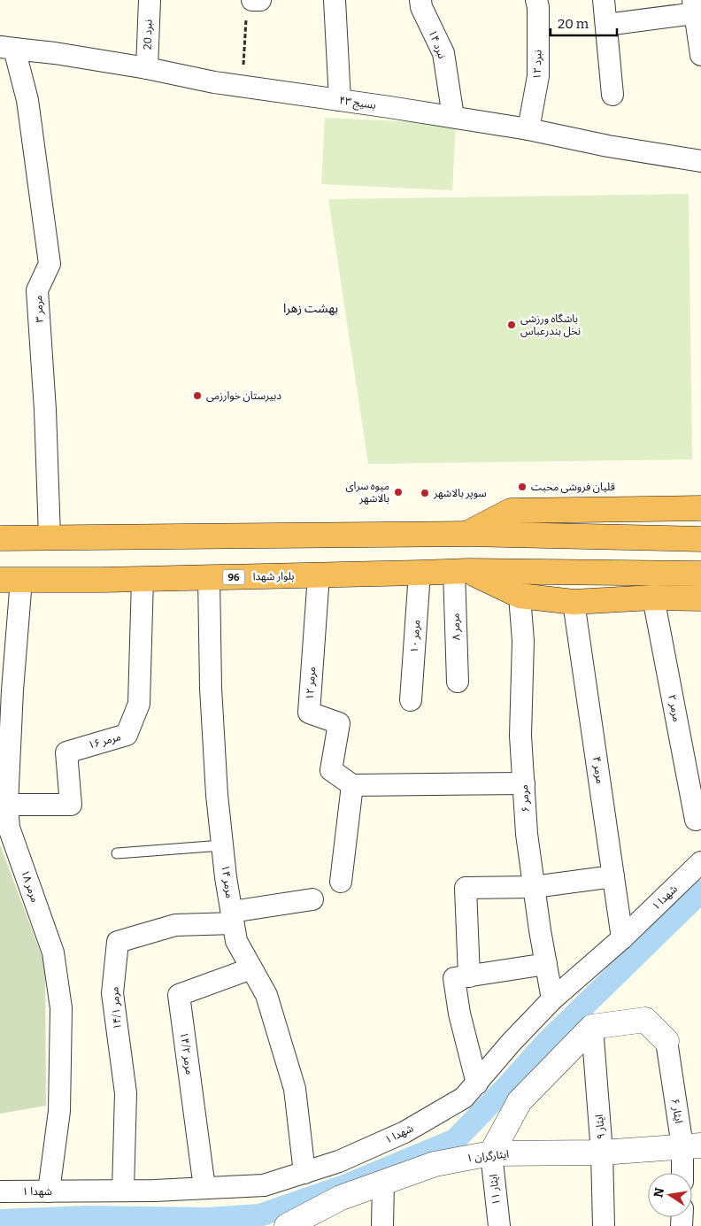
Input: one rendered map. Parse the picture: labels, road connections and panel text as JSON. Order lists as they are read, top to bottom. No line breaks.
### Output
{"streets":{"highway":["بلوار شهدا","96"],"street":["نبرد 20","نبرد ۱۴","نبرد ۱۲","بسیج ۴۳","مرمر ۳","مرمر ۸","مرمر ۱۰","مرمر ۱۲","مرمر ۲","مرمر ۱۶","مرمر ۴","مرمر ۶","مرمر ۱۴","مرمر ۱۸","شهدا ۱","مرمر ۱۴/۱","مرمر ۱۴/۲","ایثار ۶","ایثار ۹","ایثارگران ۱","ایثار ۱۱"]},"crossings":[["نبرد 20","بسیج ۴۳"],["نبرد ۱۴","بسیج ۴۳"],["نبرد ۱۲","بسیج ۴۳"],["بسیج ۴۳","مرمر ۳"],["بلوار شهدا","96"],["بلوار شهدا","مرمر ۸"],["بلوار شهدا","مرمر ۱۰"],["بلوار شهدا","مرمر ۱۲"],["بلوار شهدا","مرمر ۱۶"],["بلوار شهدا","مرمر ۱۴"],["بلوار شهدا","مرمر ۱۸"],["96","مرمر ۸"],["96","مرمر ۲"],["96","مرمر ۴"],["96","مرمر ۶"],["مرمر ۱۶","مرمر ۱۸"],["مرمر ۴","شهدا ۱"],["مرمر ۶","شهدا ۱"],["مرمر ۱۴","شهدا ۱"],["مرمر ۱۴","مرمر ۱۴/۱"],["مرمر ۱۴","مرمر ۱۴/۲"],["مرمر ۱۸","شهدا ۱"],["شهدا ۱","مرمر ۱۴/۱"],["شهدا ۱","مرمر ۱۴/۲"],["ایثار ۶","ایثارگران ۱"],["ایثار ۹","ایثارگران ۱"],["ایثارگران ۱","ایثار ۱۱"]],"districts":["بهشت زهرا"],"places":["باشگاه ورزشی نخل بندرعباس","دبیرستان خوارزمی","قلیان فروشی محبت","میوه سرای بالاشهر","سوپر بالاشهر"],"scale_bar":"20 m","north":"left"}
